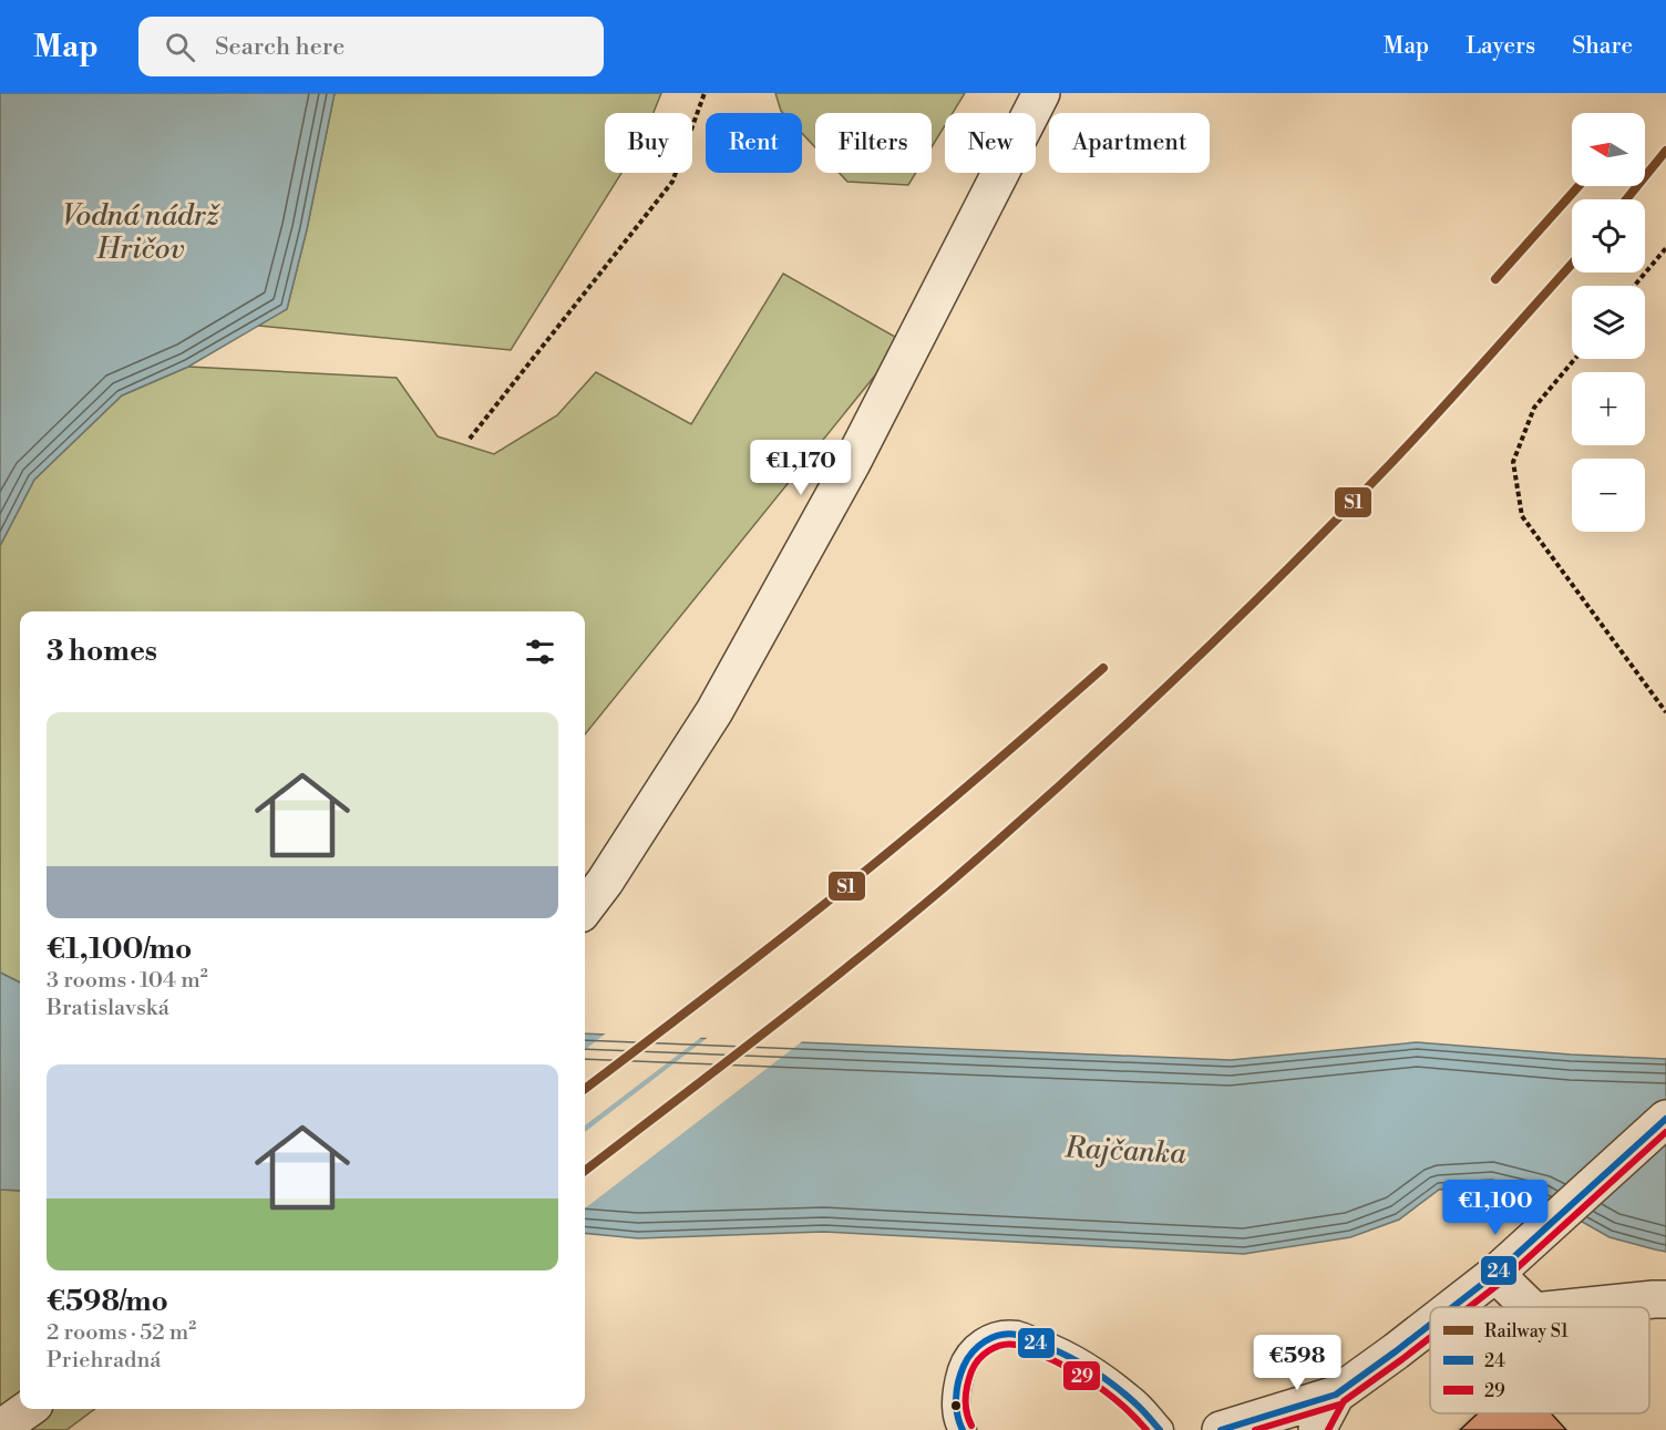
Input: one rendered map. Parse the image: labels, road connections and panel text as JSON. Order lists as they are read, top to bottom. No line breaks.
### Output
{"water":["Vodná nádrž Hričov","Rajčanka"],"lines":["rail line S1","transit line 24","transit line 29"],"legend":["Railway S1","24","29"],"north":"left","page":{"header":"Map","search":"Search here","nav":["Map","Layers","Share"],"map_buttons":["+","−"],"chip":["Buy","Rent","Filters","New","Apartment"],"price":["€1,170","€1,100","€598"],"heading":"3 homes","list":[{"name":"€1,100/mo","note":"3 rooms · 104 m² · Bratislavská"},{"name":"€598/mo","note":"2 rooms · 52 m² · Priehradná"}]}}
